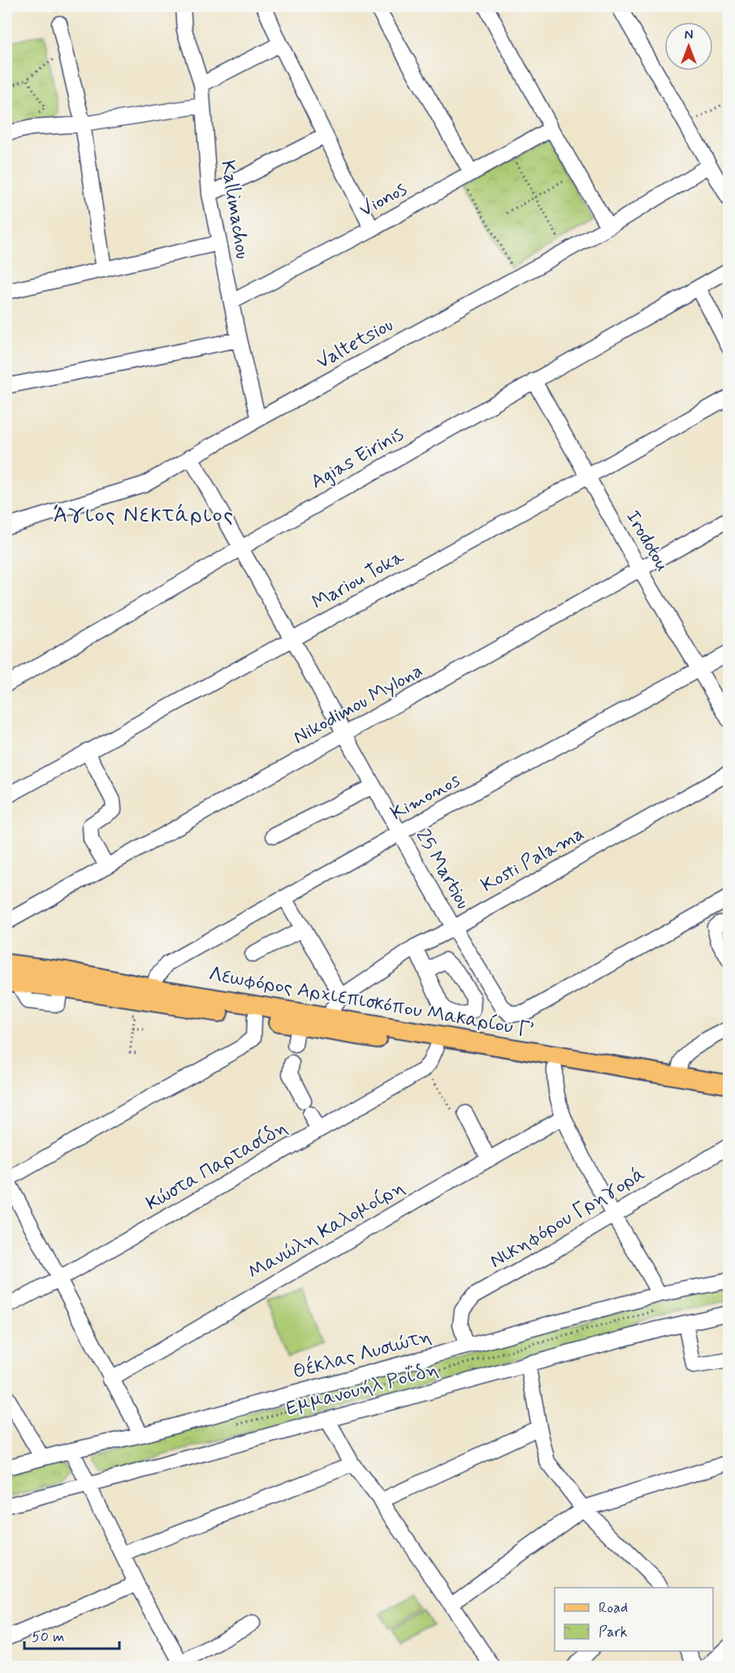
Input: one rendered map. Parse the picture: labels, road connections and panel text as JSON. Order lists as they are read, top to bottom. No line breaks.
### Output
{"streets":{"main road":["Λεωφόρος Αρχιεπισκόπου Μακαρίου Γ’"],"street":["Vionos","Kallimachou","Valtetsiou","Agias Eirinis","Irodotou","Mariou Toka","Nikodimou Mylona","Kimonos","Kosti Palama","25 Martiou","Κώστα Παρτασίδη","Νικηφόρου Γρηγορά","Μανώλη Καλομοίρη","Θέκλας Λυσιώτη","Εμμανουήλ Ροΐδη"]},"crossings":[["Vionos","Kallimachou"],["Kallimachou","Valtetsiou"],["Valtetsiou","25 Martiou"],["Agias Eirinis","Irodotou"],["Agias Eirinis","25 Martiou"],["Irodotou","Mariou Toka"],["Irodotou","Nikodimou Mylona"],["Irodotou","Kimonos"],["Mariou Toka","25 Martiou"],["Nikodimou Mylona","25 Martiou"],["Kimonos","25 Martiou"],["Kimonos","Λεωφόρος Αρχιεπισκόπου Μακαρίου Γ’"],["Kosti Palama","25 Martiou"],["Kosti Palama","Λεωφόρος Αρχιεπισκόπου Μακαρίου Γ’"],["Νικηφόρου Γρηγορά","Θέκλας Λυσιώτη"]],"districts":["Άγιος Νεκτάριος"],"legend":["Road","Park"],"scale_bar":"50 m","north":"top"}
